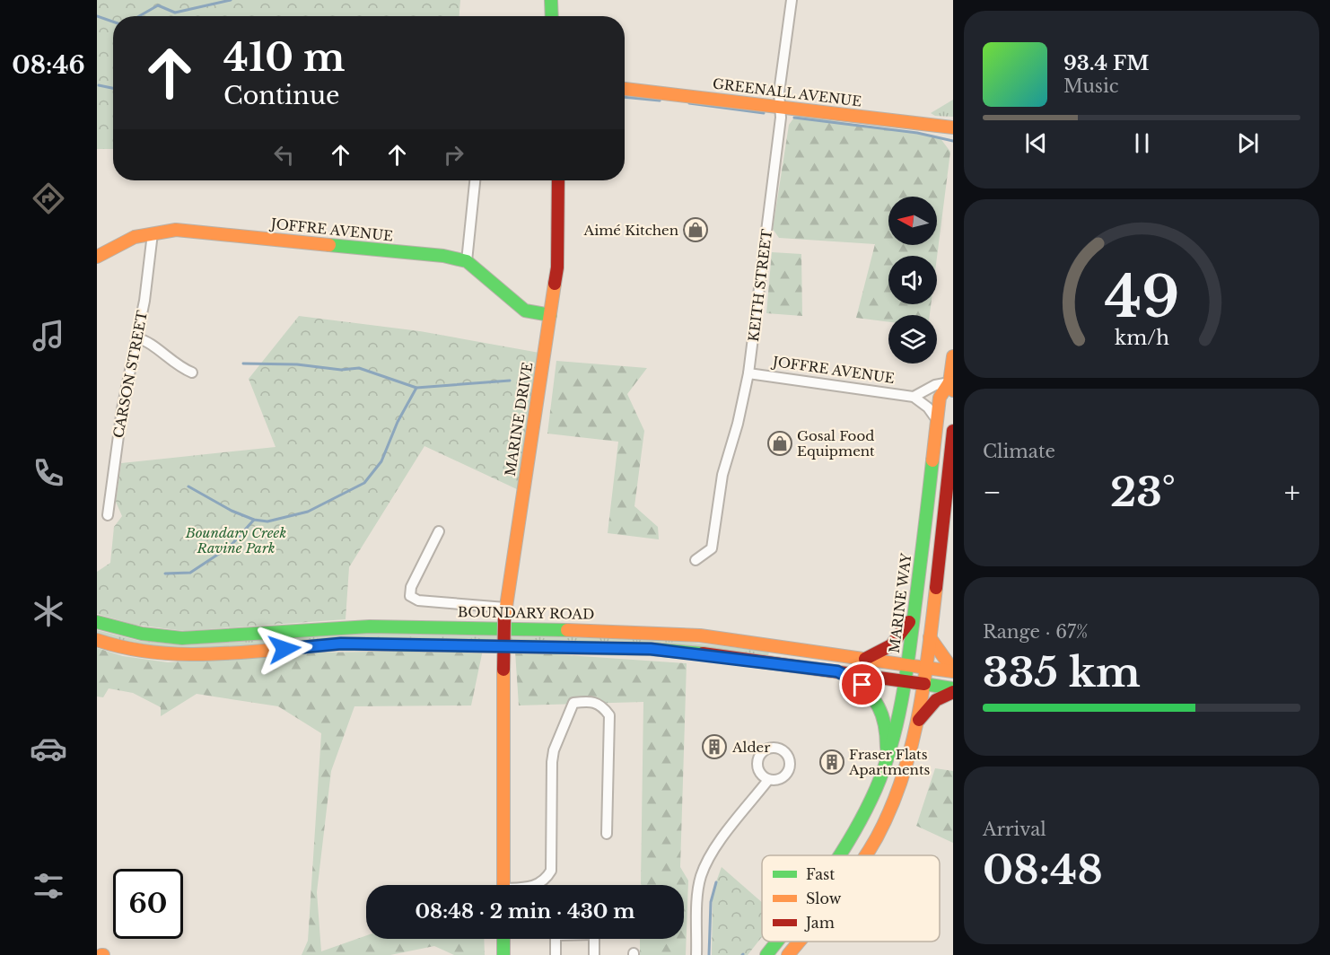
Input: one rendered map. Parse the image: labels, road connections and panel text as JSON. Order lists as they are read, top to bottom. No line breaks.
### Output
{"streets":{"main road":["GREENALL AVENUE","JOFFRE AVENUE","MARINE DRIVE","MARINE WAY","BOUNDARY ROAD"],"street":["KEITH STREET","CARSON STREET"]},"crossings":[["GREENALL AVENUE","KEITH STREET"],["JOFFRE AVENUE","KEITH STREET"],["JOFFRE AVENUE","CARSON STREET"],["JOFFRE AVENUE","MARINE DRIVE"],["MARINE WAY","BOUNDARY ROAD"]],"parks":["Boundary Creek Ravine Park"],"places":{"shop":["Aimé Kitchen","Gosal Food Equipment"],"building":["Alder","Fraser Flats Apartments"]},"legend":["Fast","Slow","Jam"],"north":"left","page":{"tabs":"08:46","turn":["410 m","Continue"],"song":["93.4 FM","Music"],"tile":["Climate",["Range · 67%","335 km"],["Arrival","08:48"]],"heat":["−","23°","+"],"limit":"60","trip":"08:48 · 2 min · 430 m","gauge":["49","km/h"]}}
